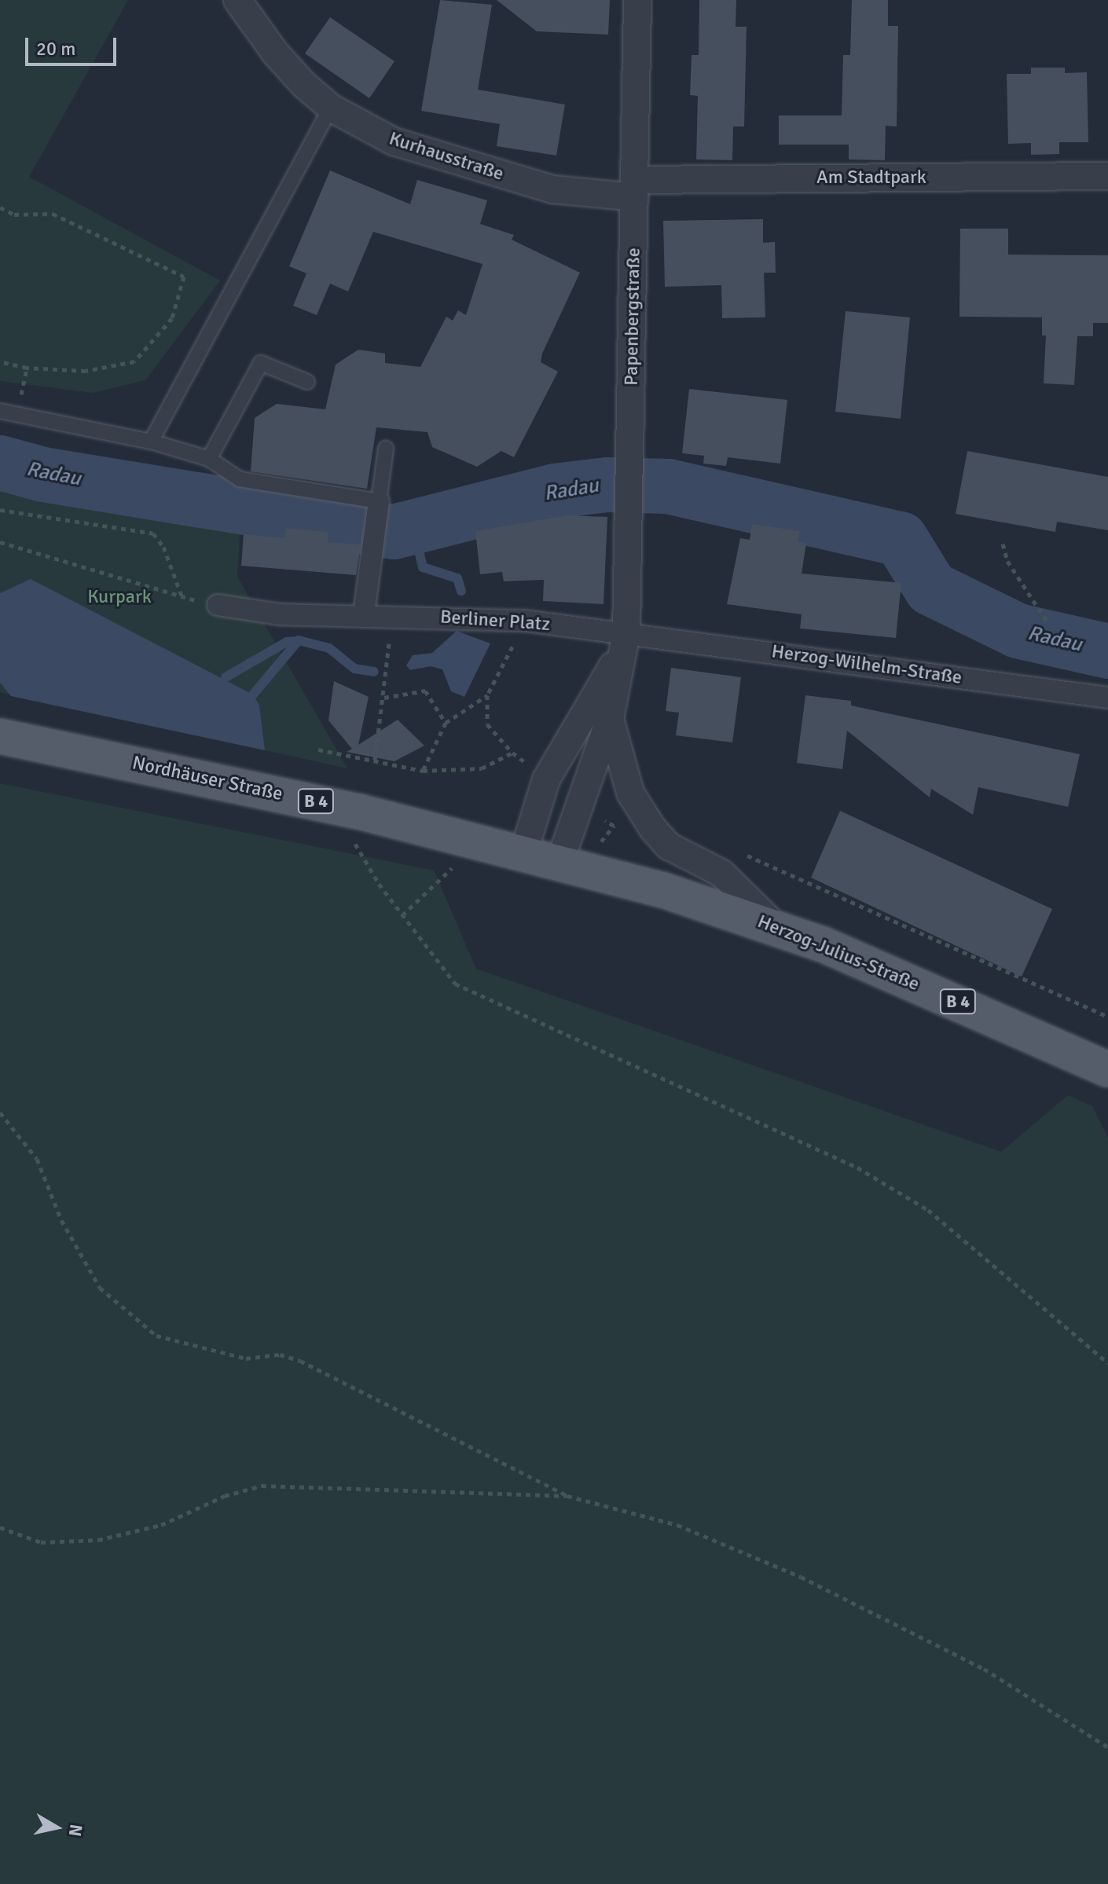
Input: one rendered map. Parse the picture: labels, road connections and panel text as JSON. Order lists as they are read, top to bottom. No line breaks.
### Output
{"streets":{"main road":["Nordhäuser Straße","B 4","Herzog-Julius-Straße"],"street":["Kurhausstraße","Am Stadtpark","Papenbergstraße","Berliner Platz","Herzog-Wilhelm-Straße"]},"crossings":[["Kurhausstraße","Am Stadtpark"],["Kurhausstraße","Papenbergstraße"],["Am Stadtpark","Papenbergstraße"],["Papenbergstraße","Berliner Platz"],["Papenbergstraße","Herzog-Wilhelm-Straße"],["Berliner Platz","Herzog-Wilhelm-Straße"],["Nordhäuser Straße","Herzog-Julius-Straße"]],"water":["Radau"],"parks":["Kurpark"],"scale_bar":"20 m","north":"right"}
